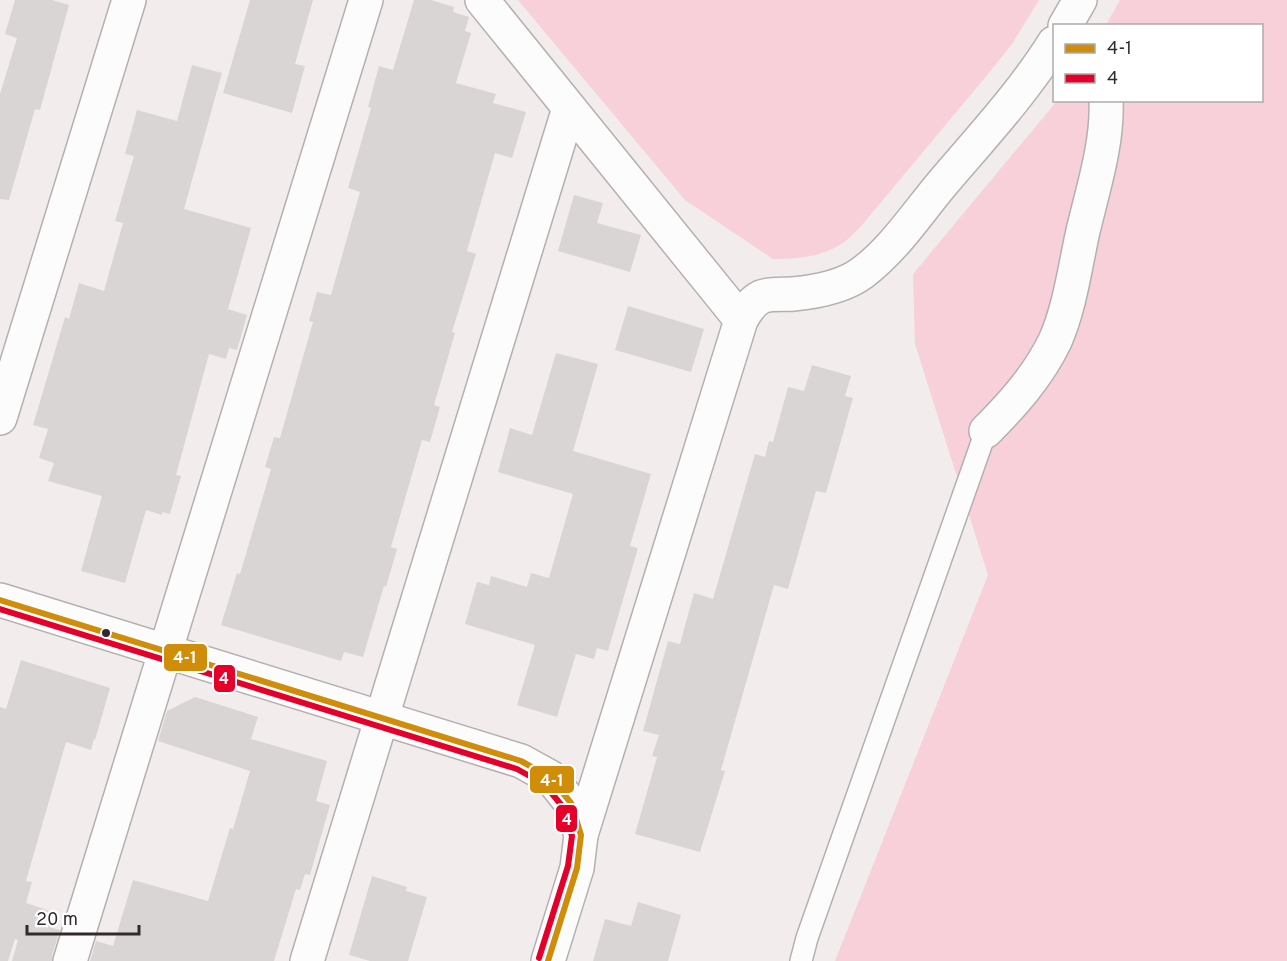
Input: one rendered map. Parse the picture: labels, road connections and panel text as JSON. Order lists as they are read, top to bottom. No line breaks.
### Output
{"lines":["transit line 4-1","transit line 4"],"legend":["4-1","4"],"scale_bar":"20 m"}
